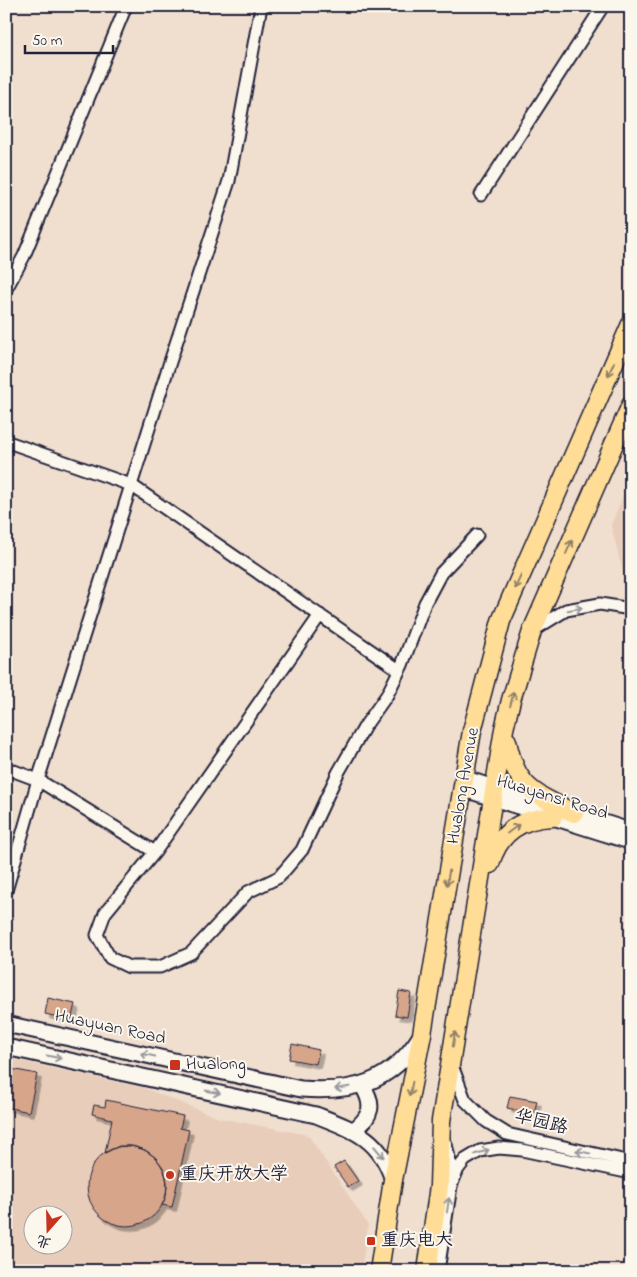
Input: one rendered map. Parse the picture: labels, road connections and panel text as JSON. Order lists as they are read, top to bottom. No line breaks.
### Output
{"streets":{"main road":["Hualong Avenue","Huayuan Road"],"street":["Huayansi Road","华园路"]},"crossings":[["Hualong Avenue","Huayansi Road"],["Hualong Avenue","Huayuan Road"],["Hualong Avenue","华园路"]],"places":{"transit":["Hualong","重庆电大"],"other":["重庆开放大学"]},"scale_bar":"50 m","north":"bottom"}
